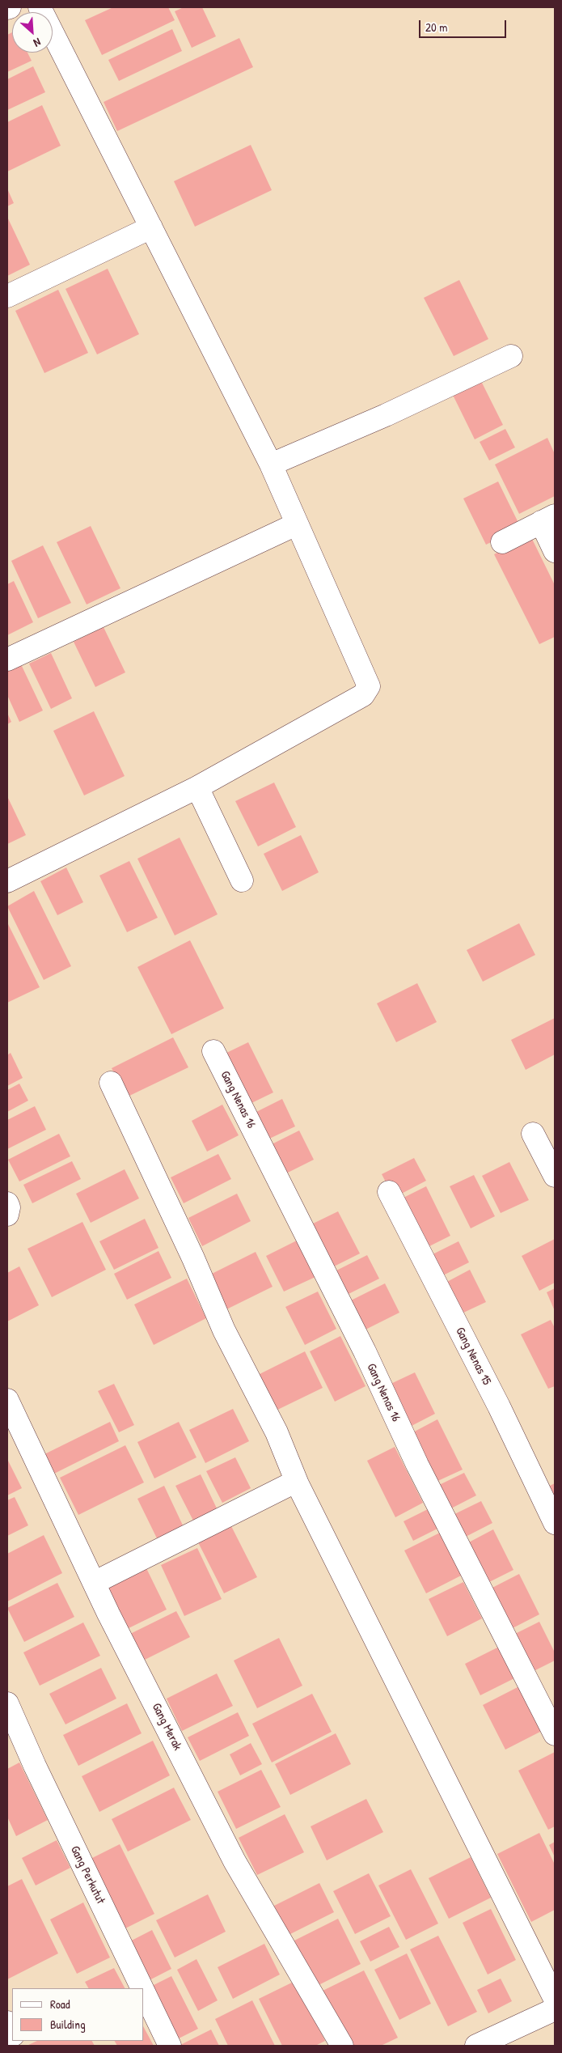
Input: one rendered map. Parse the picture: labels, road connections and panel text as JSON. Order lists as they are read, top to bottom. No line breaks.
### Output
{"streets":{"street":["Gang Nenas 16","Gang Nenas 15","Gang Merak","Gang Perkutut"]},"legend":["Road","Building"],"scale_bar":"20 m","north":"bottom right"}
